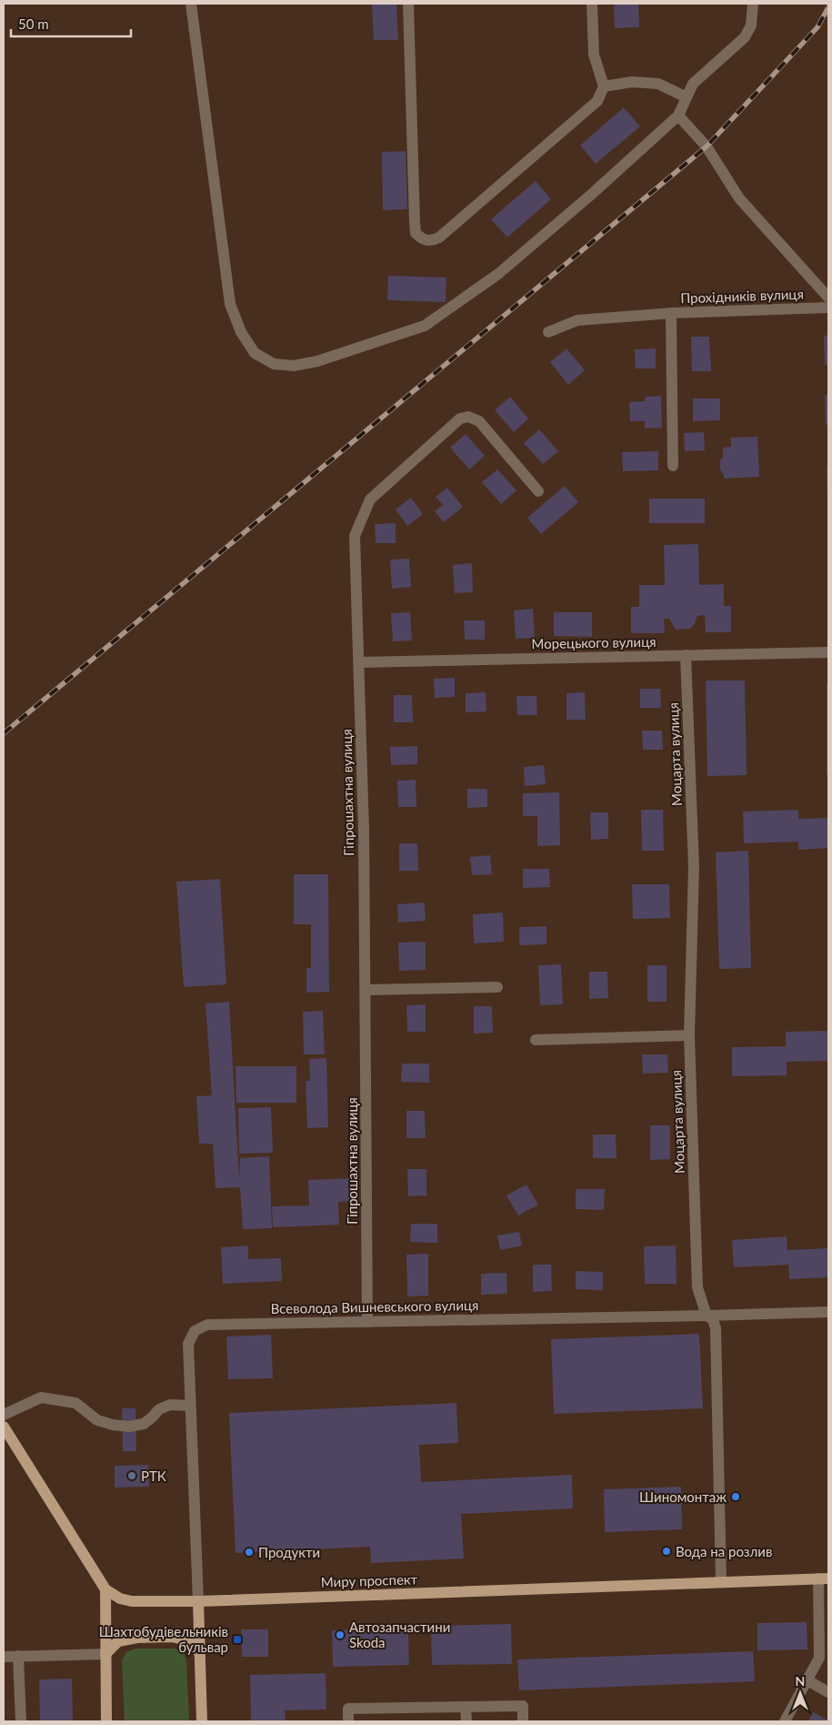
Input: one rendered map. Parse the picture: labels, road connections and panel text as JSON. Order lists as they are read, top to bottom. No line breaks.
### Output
{"streets":{"main road":["Миру проспект"],"street":["Прохідників вулиця","Морецького вулиця","Моцарта вулиця","Гіпрошахтна вулиця","Всеволода Вишневського вулиця"]},"crossings":[["Морецького вулиця","Моцарта вулиця"],["Морецького вулиця","Гіпрошахтна вулиця"],["Моцарта вулиця","Всеволода Вишневського вулиця"],["Моцарта вулиця","Миру проспект"],["Гіпрошахтна вулиця","Всеволода Вишневського вулиця"],["Всеволода Вишневського вулиця","Миру проспект"]],"places":{"other":["РТК","Шиномонтаж","Вода на розлив","Продукти","Автозапчастини Skoda"],"transit":["Шахтобудівельників бульвар"]},"scale_bar":"50 m","north":"top"}
